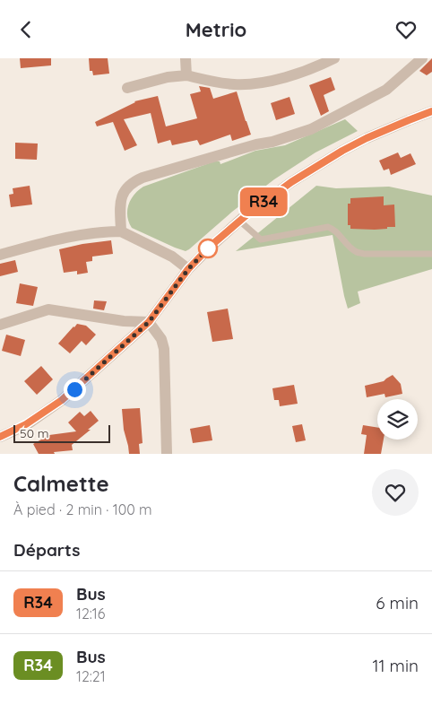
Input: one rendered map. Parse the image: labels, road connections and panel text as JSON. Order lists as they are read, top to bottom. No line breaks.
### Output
{"lines":["bus line R34"],"scale_bar":"50 m","page":{"header":"Metrio","on_map":"R34","scale":"50 m","heading":[["Calmette","À pied · 2 min · 100 m"],"Départs"],"list":[{"mark":"R34","name":"Bus","note":"12:16","value":"6 min"},{"mark":"R34","name":"Bus","note":"12:21","value":"11 min"}]}}
